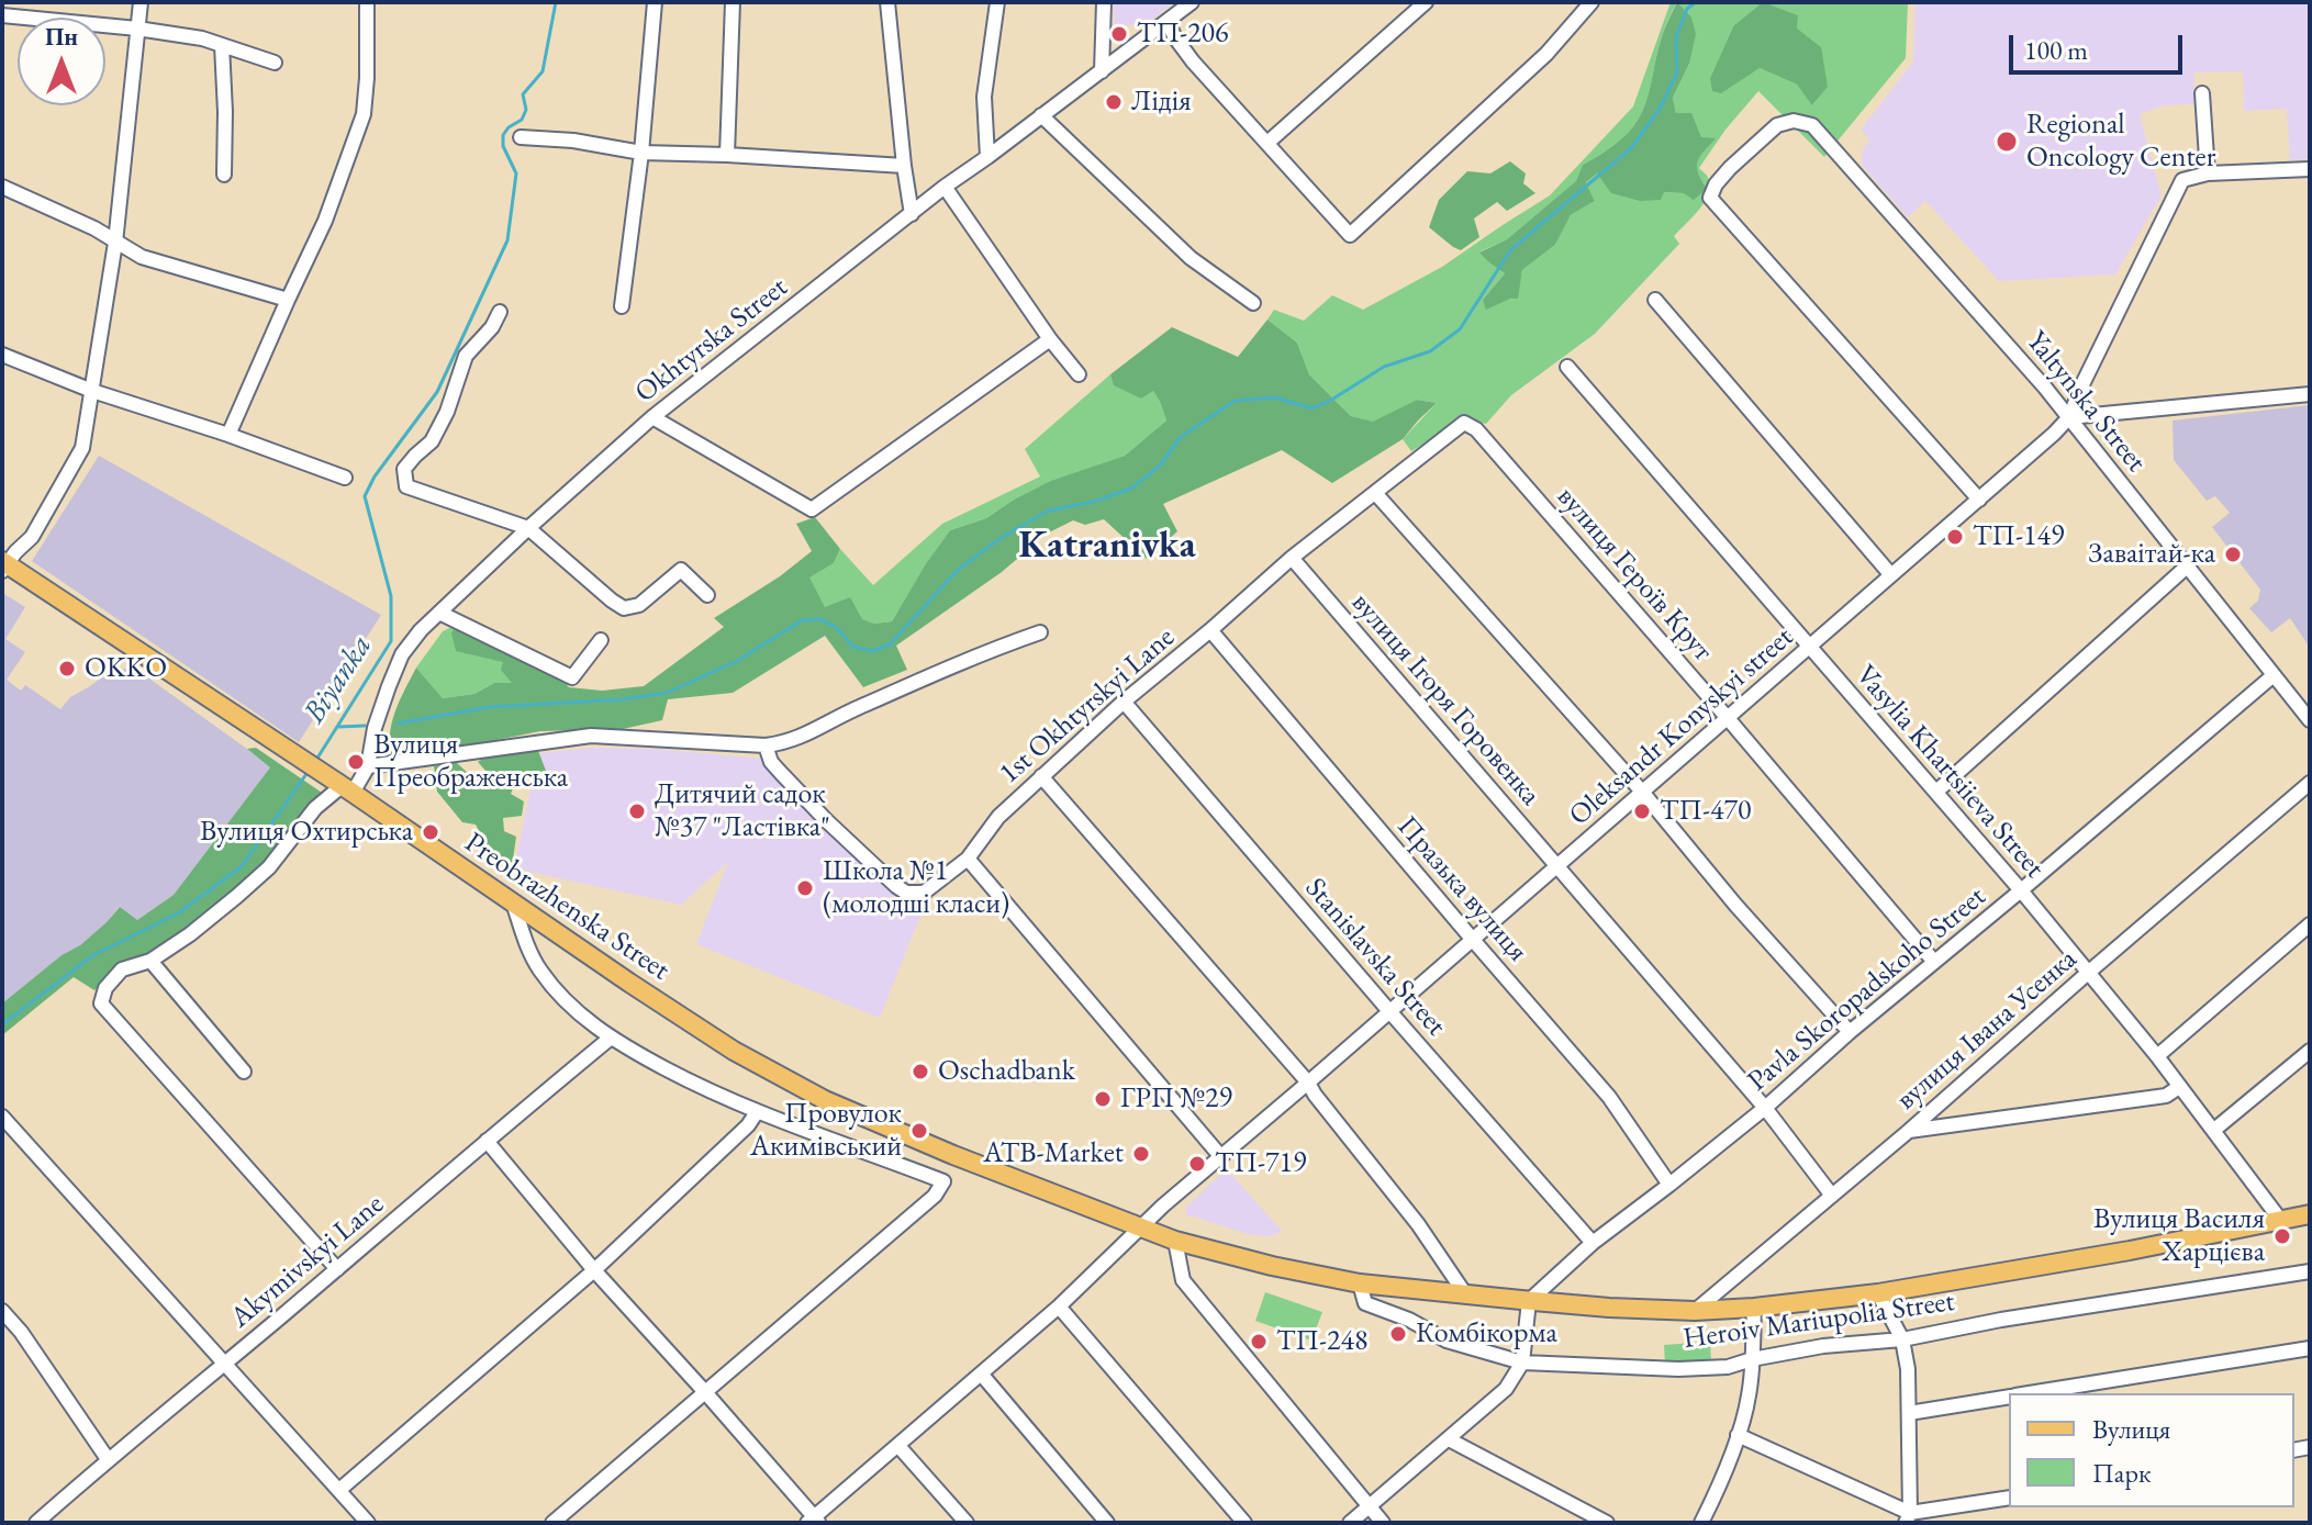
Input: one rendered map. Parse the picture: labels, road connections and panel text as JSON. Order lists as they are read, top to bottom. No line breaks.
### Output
{"streets":{"main road":["Preobrazhenska Street","Heroiv Mariupolia Street"],"street":["Okhtyrska Street","Yaltynska Street","вулиця Героїв Крут","вулиця Ігоря Горовенка","1st Okhtyrskyi Lane","Oleksandr Konyskyi street","Vasylia Khartsiieva Street","Празька вулиця","Stanislavska Street","Pavla Skoropadskoho Street","вулиця Івана Усенка","Akymivskyi Lane"]},"crossings":[["Okhtyrska Street","Preobrazhenska Street"],["Okhtyrska Street","Akymivskyi Lane"],["Yaltynska Street","Oleksandr Konyskyi street"],["Yaltynska Street","Pavla Skoropadskoho Street"],["вулиця Героїв Крут","1st Okhtyrskyi Lane"],["вулиця Героїв Крут","Oleksandr Konyskyi street"],["вулиця Героїв Крут","Pavla Skoropadskoho Street"],["вулиця Ігоря Горовенка","1st Okhtyrskyi Lane"],["вулиця Ігоря Горовенка","Oleksandr Konyskyi street"],["вулиця Ігоря Горовенка","Pavla Skoropadskoho Street"],["вулиця Ігоря Горовенка","вулиця Івана Усенка"],["1st Okhtyrskyi Lane","Празька вулиця"],["1st Okhtyrskyi Lane","Stanislavska Street"],["Oleksandr Konyskyi street","Vasylia Khartsiieva Street"],["Oleksandr Konyskyi street","Празька вулиця"],["Oleksandr Konyskyi street","Preobrazhenska Street"],["Oleksandr Konyskyi street","Stanislavska Street"],["Oleksandr Konyskyi street","Heroiv Mariupolia Street"],["Vasylia Khartsiieva Street","Pavla Skoropadskoho Street"],["Vasylia Khartsiieva Street","вулиця Івана Усенка"],["Vasylia Khartsiieva Street","Heroiv Mariupolia Street"],["Празька вулиця","Pavla Skoropadskoho Street"],["Preobrazhenska Street","Heroiv Mariupolia Street"],["Stanislavska Street","Pavla Skoropadskoho Street"],["Pavla Skoropadskoho Street","Heroiv Mariupolia Street"],["вулиця Івана Усенка","Heroiv Mariupolia Street"]],"districts":["Katranivka"],"water":["Biyanka"],"places":["ТП-206","Лідія","Regional Oncology Center","ТП-149","Заваітай-ка","OKKO","Вулиця Преображенська","Дитячий садок №37 \"Ластівка\"","ТП-470","Вулиця Охтирська","Школа №1 (молодші класи)","Oschadbank","ГРП №29","Провулок Акимівський","ATB-Market","ТП-719","Вулиця Василя Харцієва","Комбікорма","ТП-248"],"legend":["Вулиця","Парк"],"scale_bar":"100 m","north":"top"}
